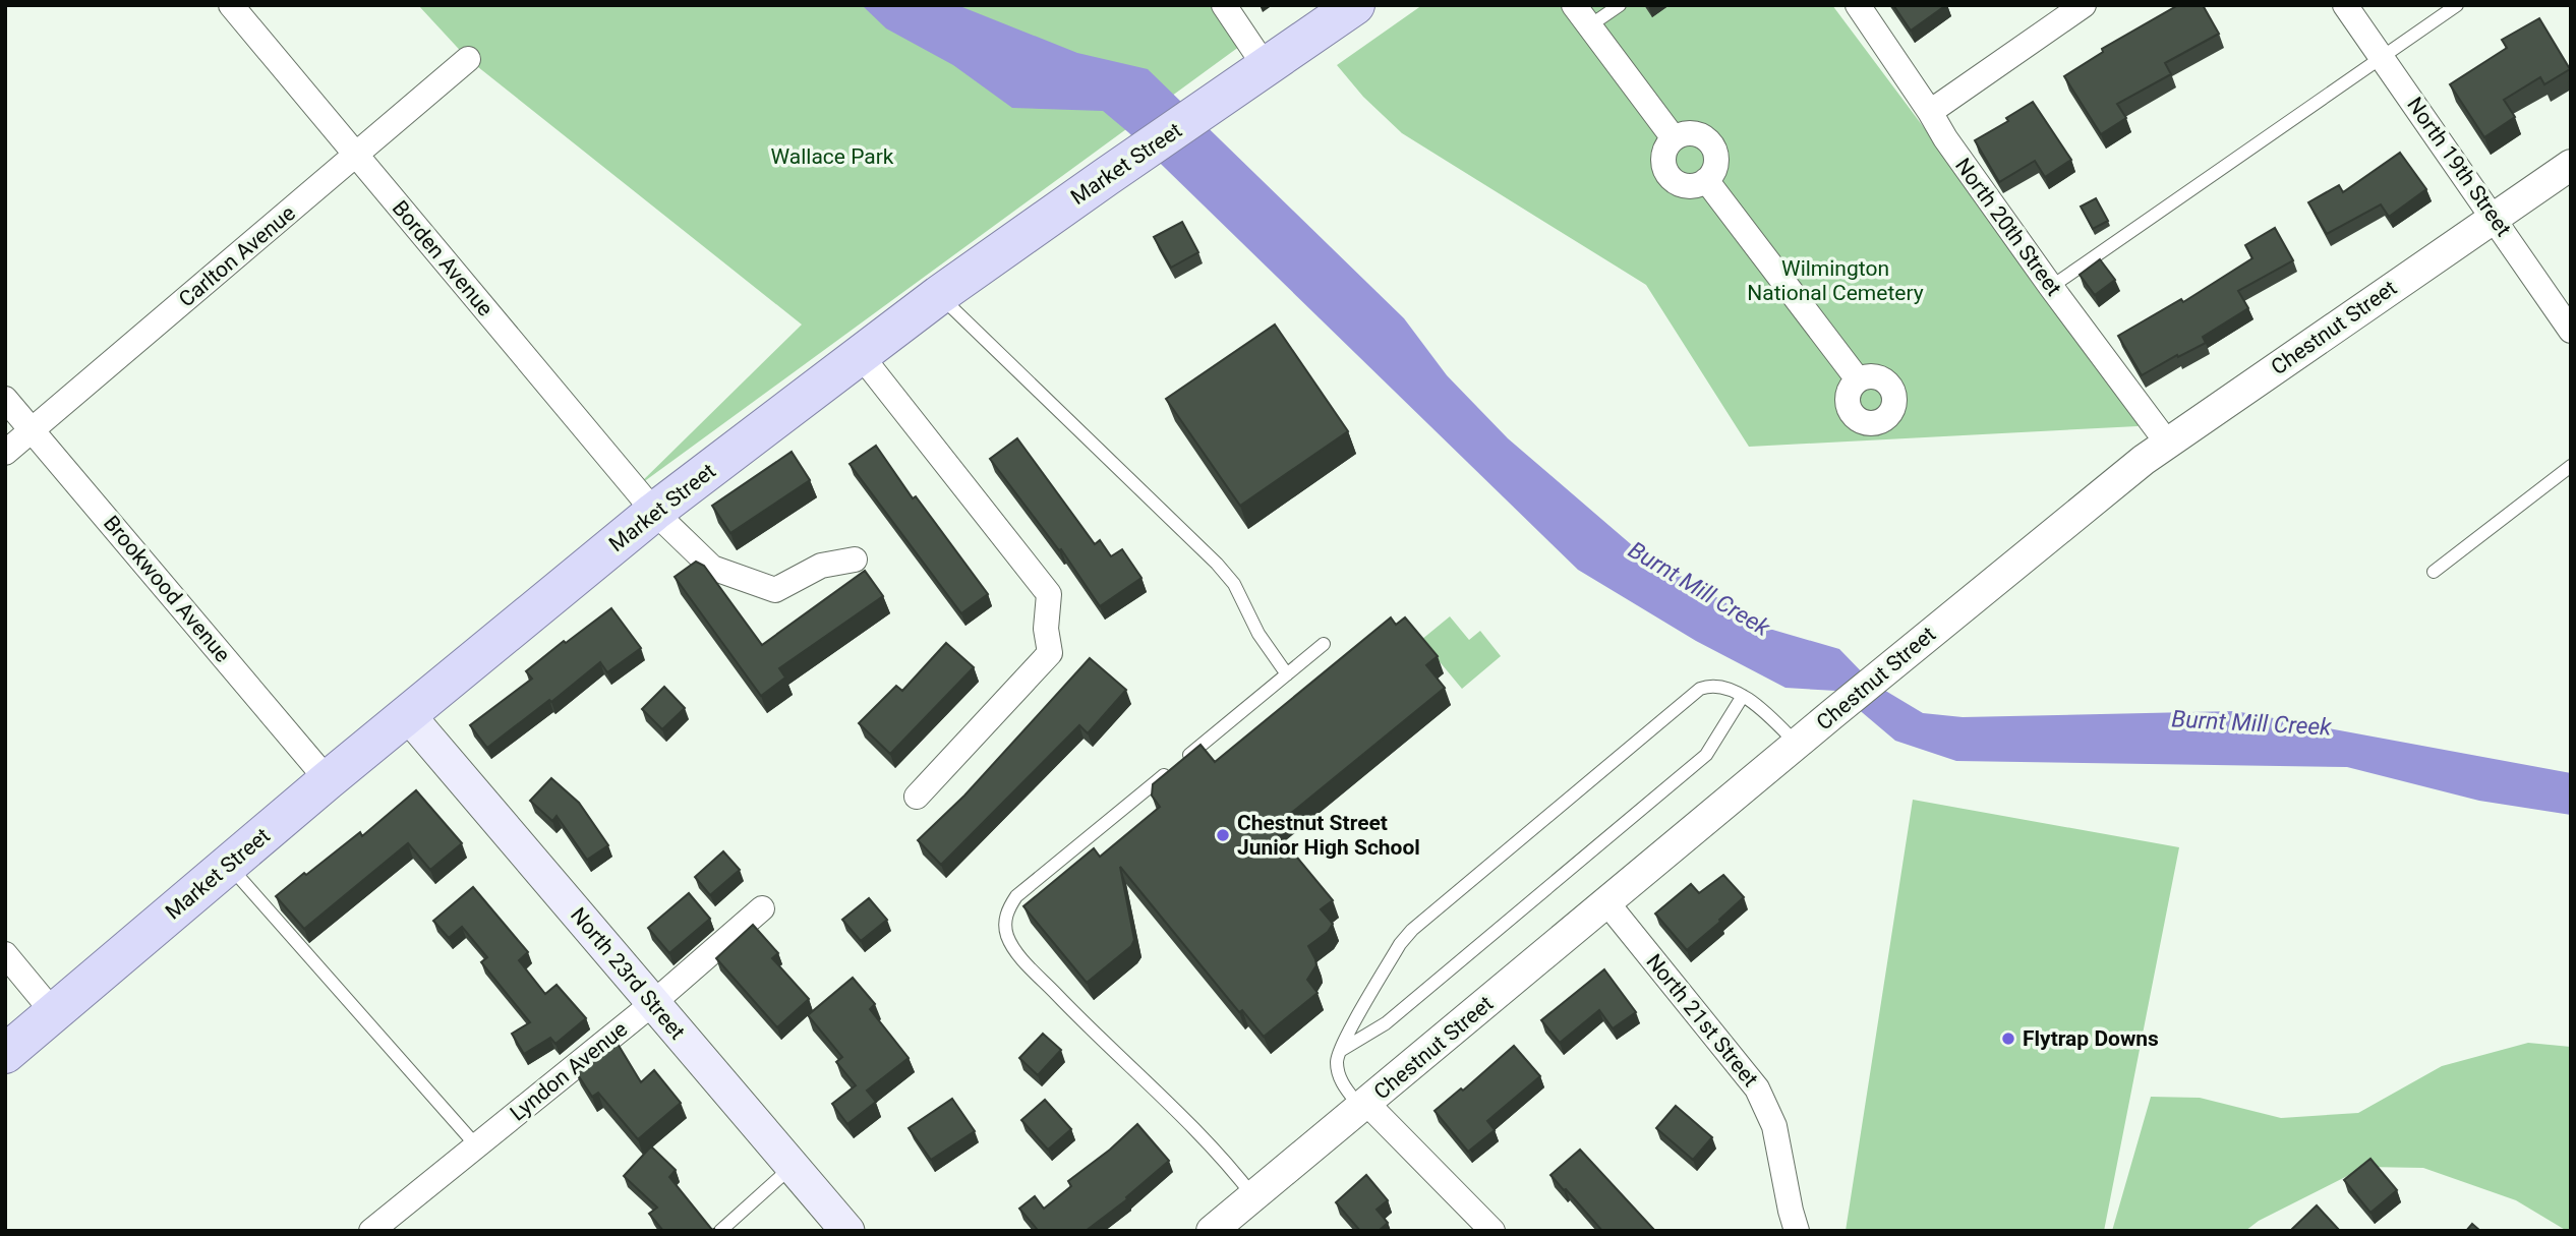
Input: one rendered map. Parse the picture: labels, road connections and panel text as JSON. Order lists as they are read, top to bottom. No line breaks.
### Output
{"streets":{"main road":["Market Street","North 23rd Street"],"street":["North 19th Street","North 20th Street","Carlton Avenue","Borden Avenue","Chestnut Street","Brookwood Avenue","North 21st Street","Lyndon Avenue"]},"crossings":[["Market Street","Borden Avenue"],["Market Street","Brookwood Avenue"],["Market Street","North 23rd Street"],["North 19th Street","Chestnut Street"],["North 20th Street","Chestnut Street"],["Carlton Avenue","Borden Avenue"],["Carlton Avenue","Brookwood Avenue"],["Chestnut Street","North 21st Street"],["North 23rd Street","Lyndon Avenue"]],"water":["Burnt Mill Creek"],"parks":["Wallace Park","Wilmington National Cemetery"],"places":["Chestnut Street Junior High School","Flytrap Downs"]}
